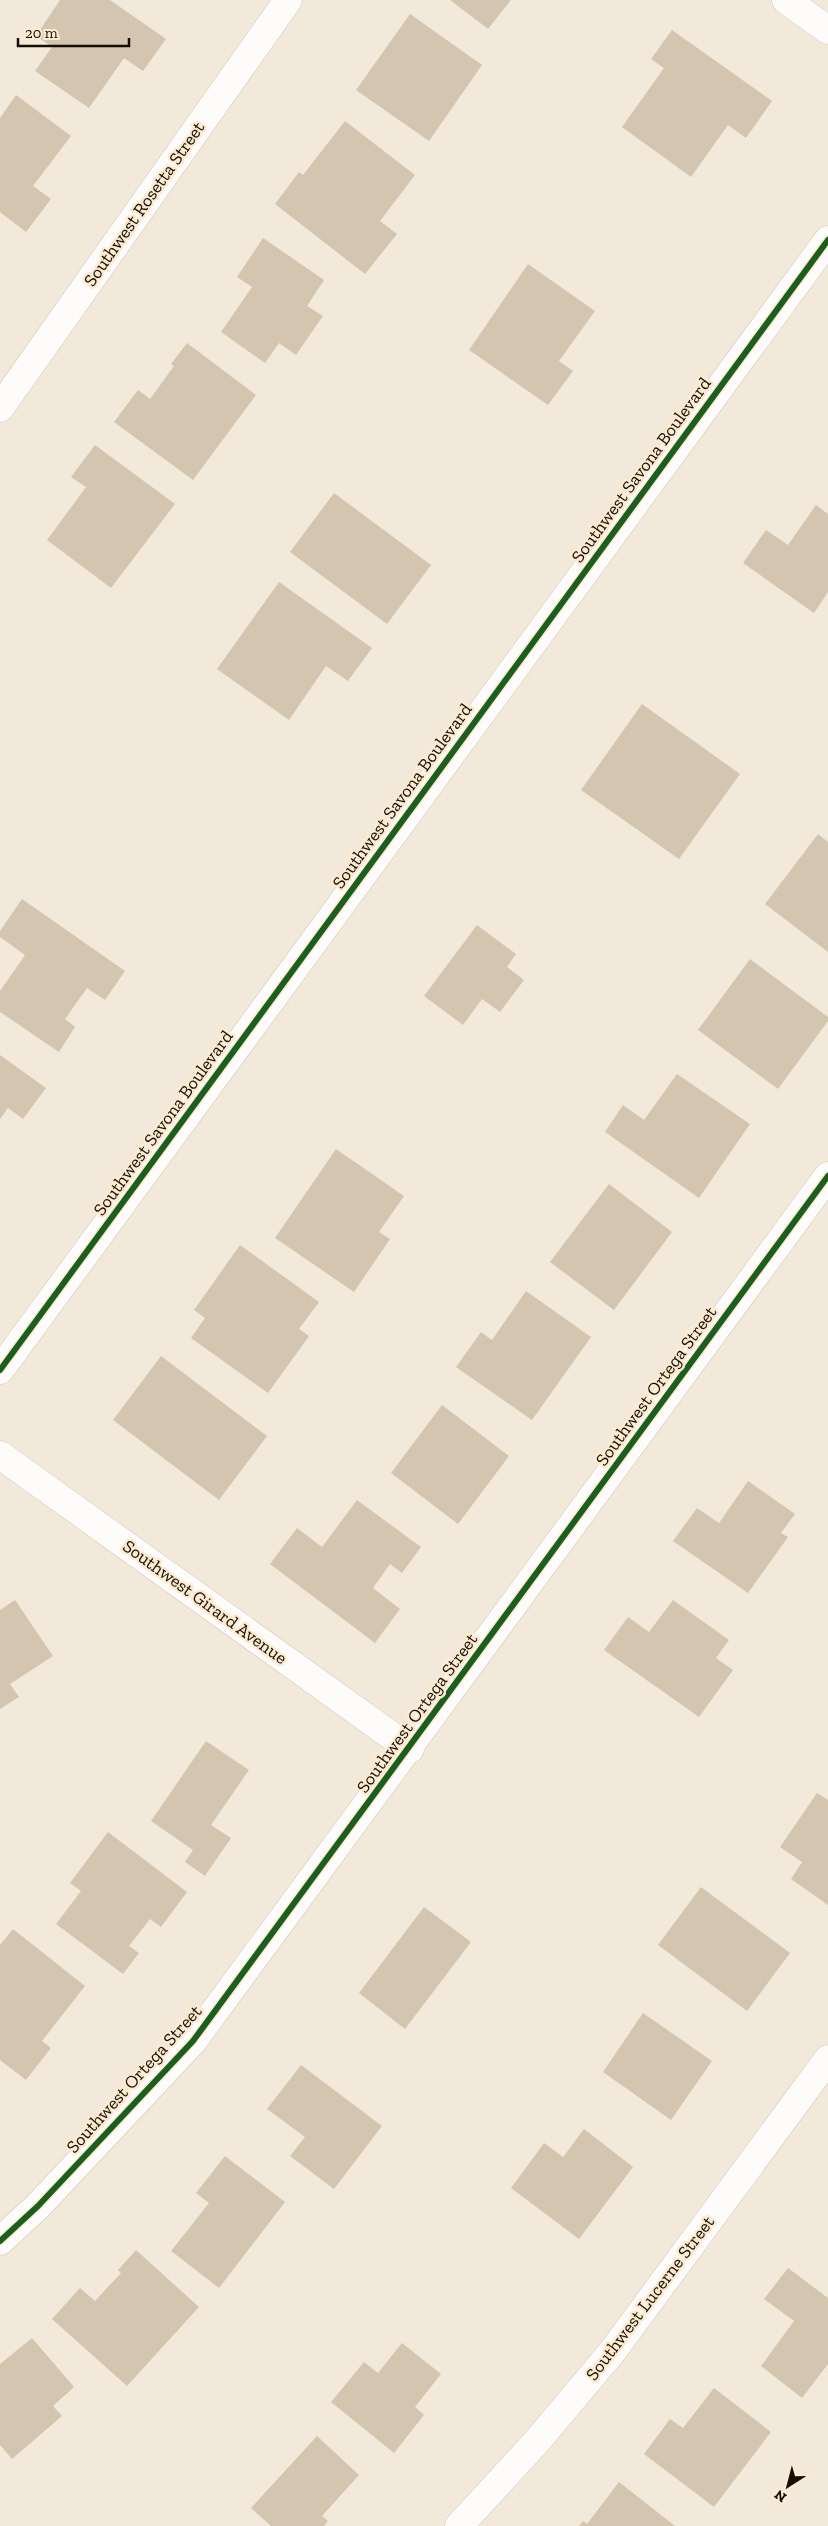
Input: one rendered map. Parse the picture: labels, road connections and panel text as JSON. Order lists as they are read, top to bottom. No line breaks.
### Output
{"streets":{"street":["Southwest Rosetta Street","Southwest Savona Boulevard","Southwest Ortega Street","Southwest Girard Avenue","Southwest Lucerne Street"]},"crossings":[["Southwest Ortega Street","Southwest Girard Avenue"]],"scale_bar":"20 m","north":"bottom left"}
